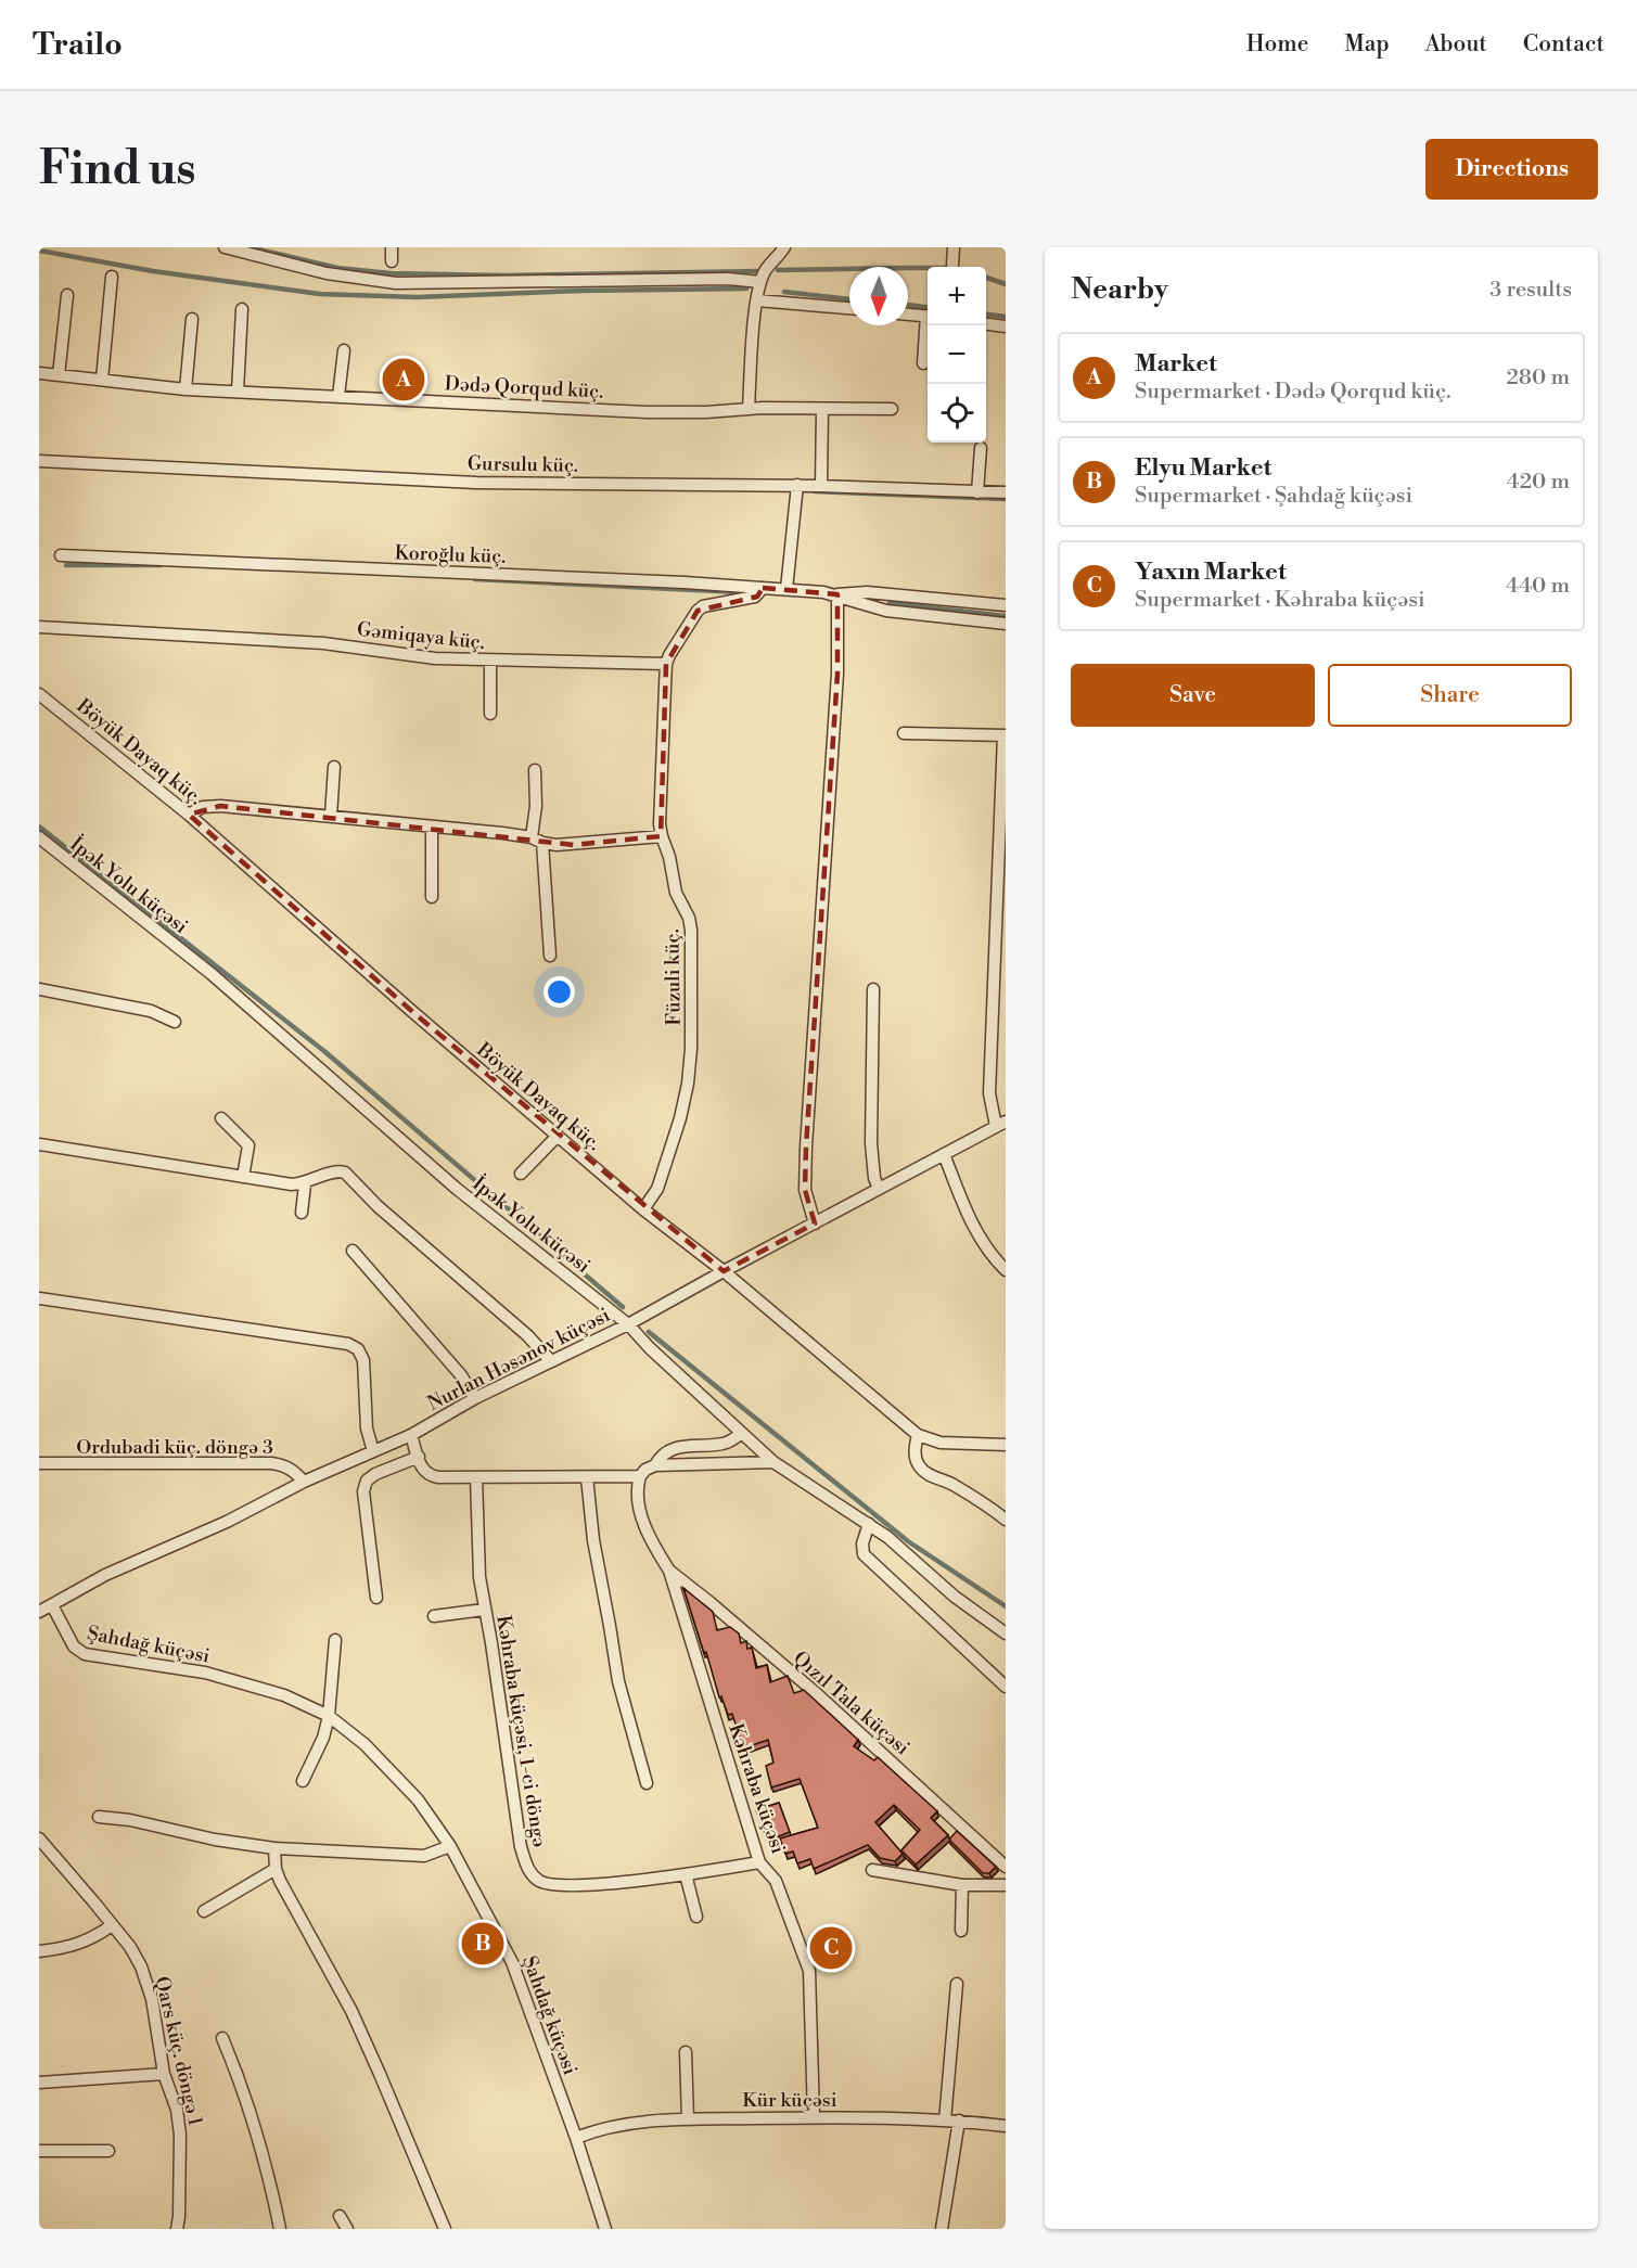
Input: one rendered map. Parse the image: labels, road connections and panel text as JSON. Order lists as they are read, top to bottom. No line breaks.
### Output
{"streets":{"street":["Dədə Qorqud küç.","Gursulu küç.","Koroğlu küç.","Gəmiqaya küç.","Böyük Dayaq küç.","İpək Yolu küçəsi","Füzuli küç.","Nurlan Həsənov küçəsi","Ordubadi küç. döngə 3","Şahdağ küçəsi","Qızıl Tala küçəsi","Kəhraba küçəsi, 1-ci döngə","Kəhraba küçəsi","Qars küç. döngə 1","Kür küçəsi"]},"crossings":[["Gəmiqaya küç.","Füzuli küç."],["Böyük Dayaq küç.","Füzuli küç."],["Böyük Dayaq küç.","Nurlan Həsənov küçəsi"],["İpək Yolu küçəsi","Nurlan Həsənov küçəsi"],["Nurlan Həsənov küçəsi","Ordubadi küç. döngə 3"],["Nurlan Həsənov küçəsi","Şahdağ küçəsi"],["Şahdağ küçəsi","Kür küçəsi"],["Qızıl Tala küçəsi","Kəhraba küçəsi"],["Kəhraba küçəsi, 1-ci döngə","Kəhraba küçəsi"],["Kəhraba küçəsi","Kür küçəsi"]],"north":"bottom","page":{"header":"Trailo","nav":["Home","Map","About","Contact"],"buttons":["Directions",["Save","Share"]],"title":"Find us","heading":["Nearby","3 results"],"map_buttons":["+","−"],"list":[{"mark":"A","name":"Market","note":"Supermarket · Dədə Qorqud küç.","value":"280 m"},{"mark":"B","name":"Elyu Market","note":"Supermarket · Şahdağ küçəsi","value":"420 m"},{"mark":"C","name":"Yaxın Market","note":"Supermarket · Kəhraba küçəsi","value":"440 m"}],"pins":["A","B","C"]}}
